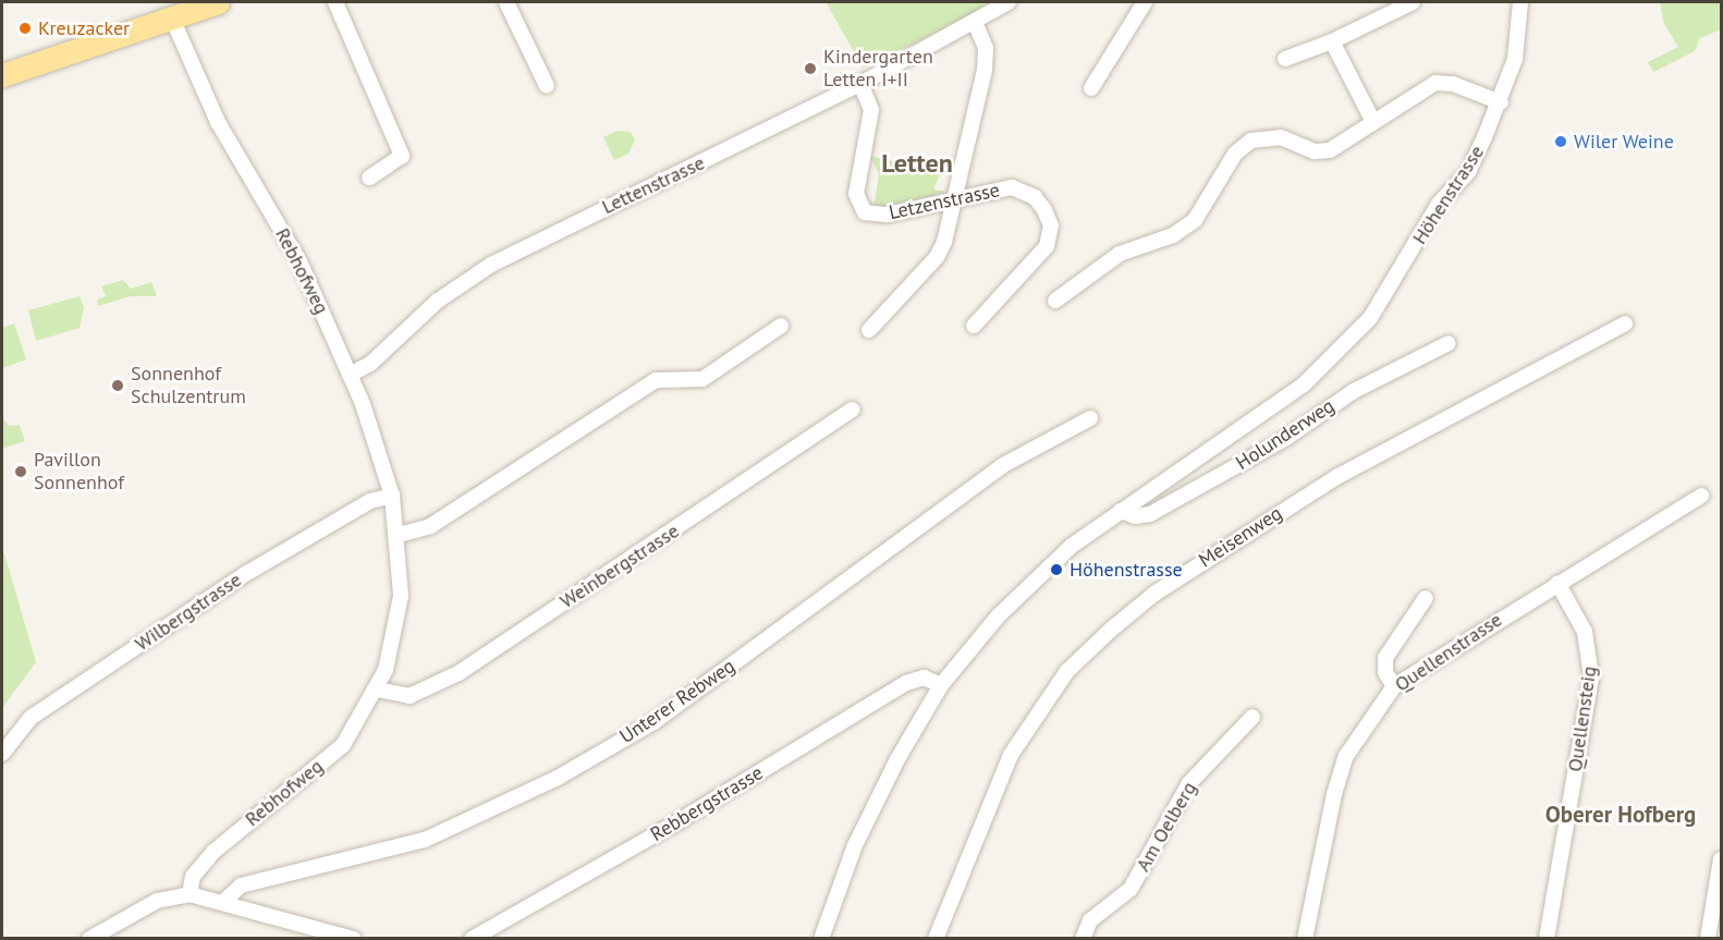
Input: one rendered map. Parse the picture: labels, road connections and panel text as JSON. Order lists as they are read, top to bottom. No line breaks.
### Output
{"streets":{"street":["Lettenstrasse","Höhenstrasse","Letzenstrasse","Rebhofweg","Holunderweg","Meisenweg","Weinbergstrasse","Wilbergstrasse","Quellenstrasse","Unterer Rebweg","Quellensteig","Rebbergstrasse","Am Oelberg"]},"crossings":[["Lettenstrasse","Letzenstrasse"],["Lettenstrasse","Rebhofweg"],["Höhenstrasse","Holunderweg"],["Höhenstrasse","Rebbergstrasse"],["Rebhofweg","Weinbergstrasse"],["Rebhofweg","Wilbergstrasse"],["Quellenstrasse","Quellensteig"]],"districts":["Letten","Oberer Hofberg"],"places":["Kreuzacker","Kindergarten Letten I+II","Wiler Weine","Sonnenhof Schulzentrum","Pavillon Sonnenhof","Höhenstrasse"]}
